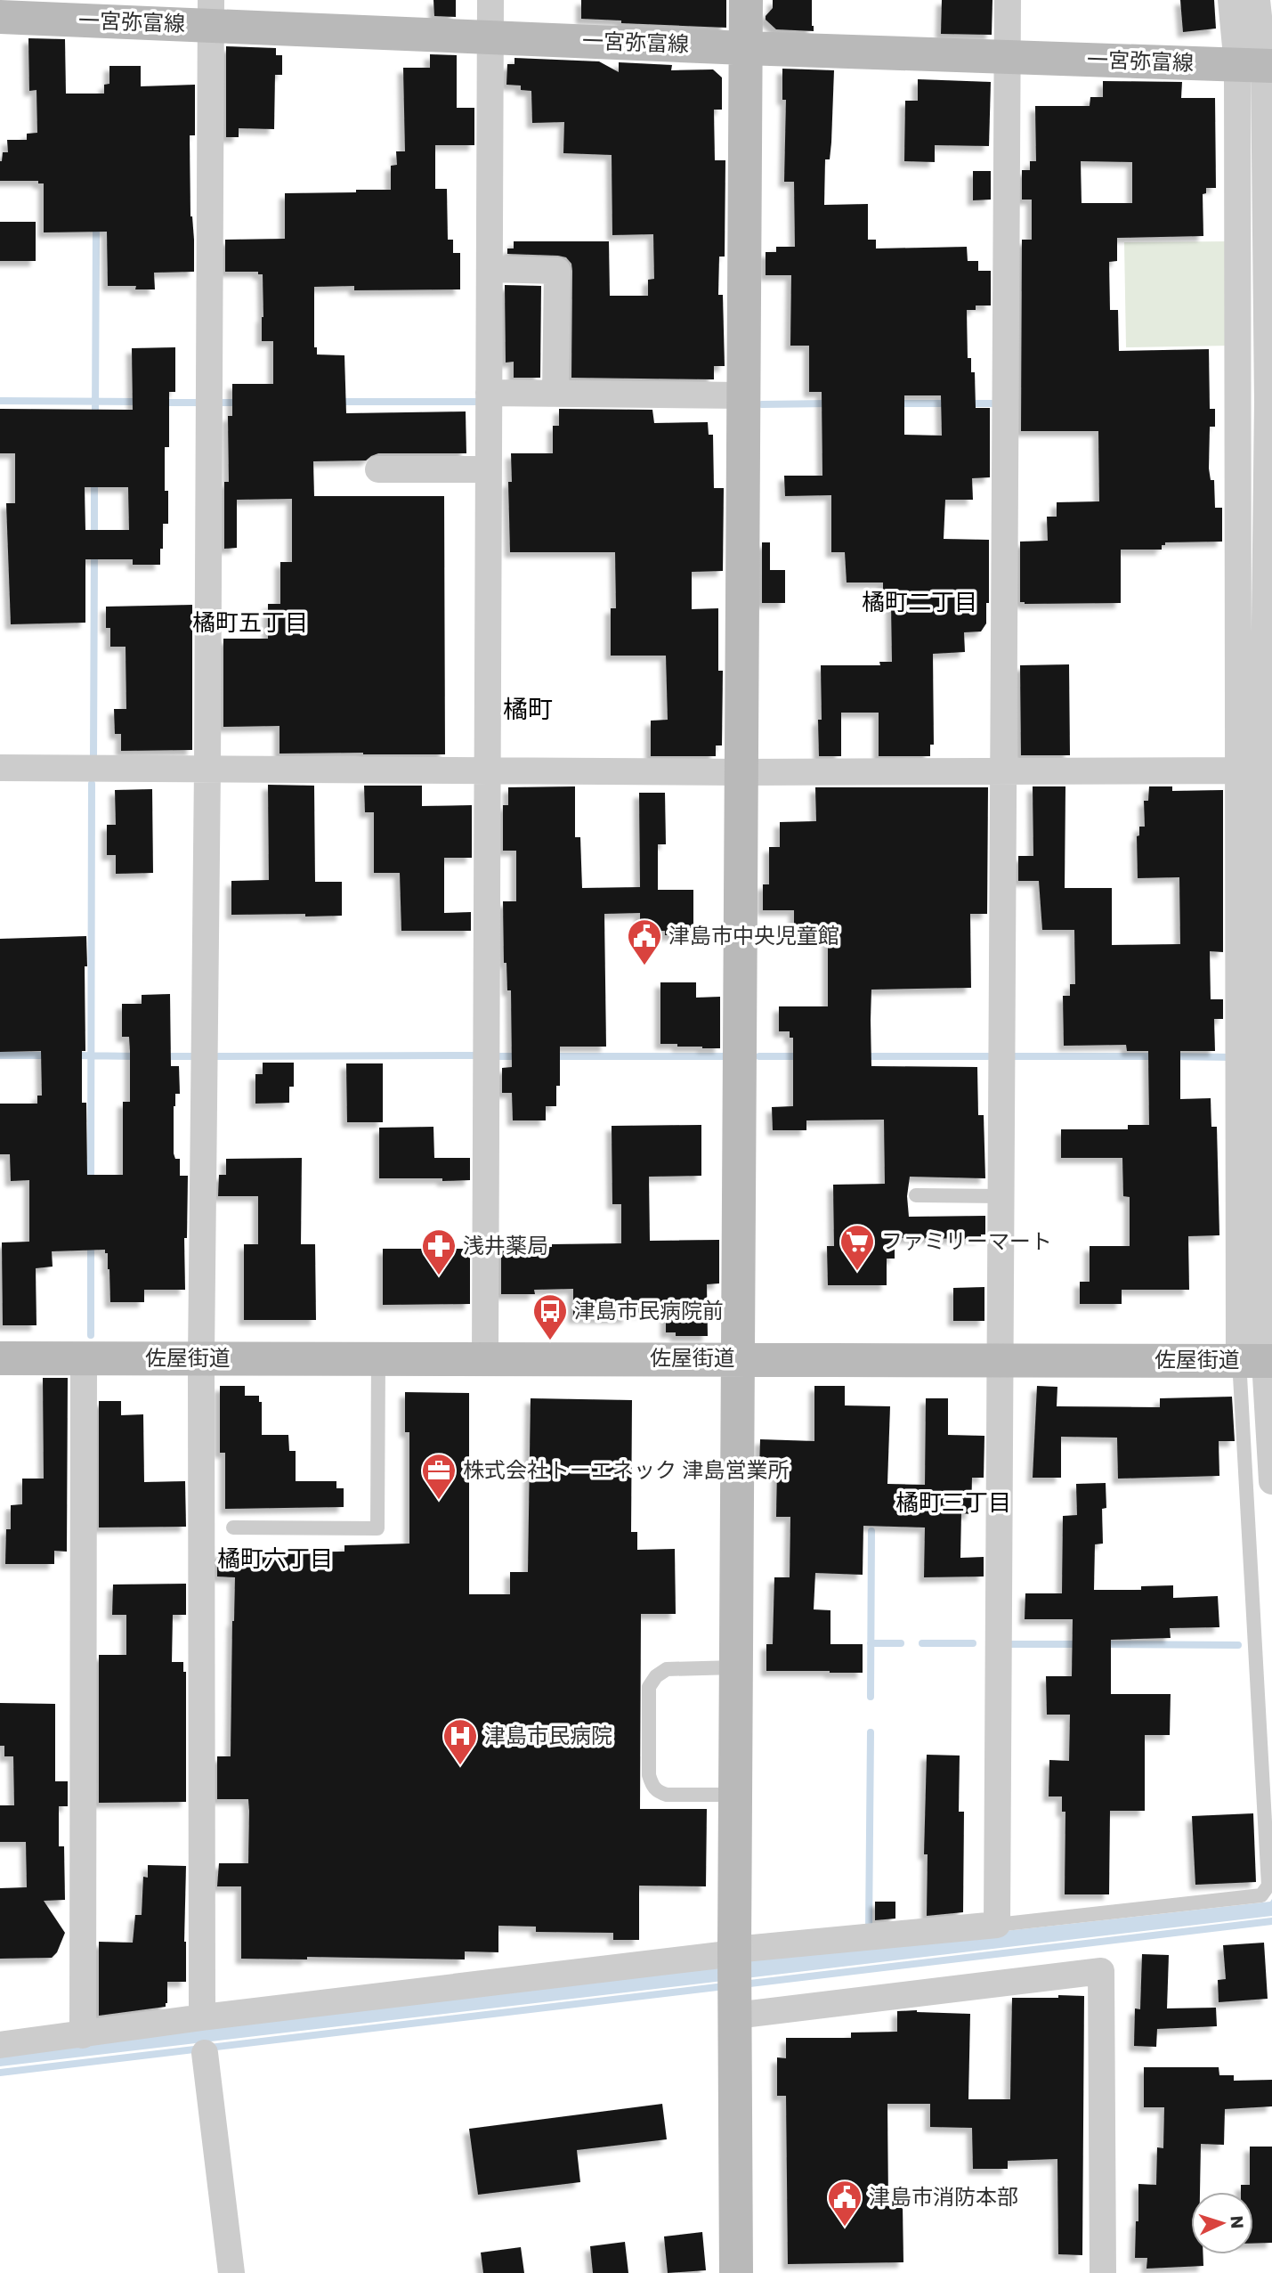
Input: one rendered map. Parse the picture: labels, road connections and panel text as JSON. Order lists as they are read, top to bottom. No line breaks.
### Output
{"streets":{"street":["一宮弥富線","佐屋街道"]},"districts":["橘町二丁目","橘町五丁目","橘町","橘町三丁目","橘町六丁目"],"places":{"public building":["津島市中央児童館","津島市消防本部"],"supermarket":["ファミリーマート"],"pharmacy":["浅井薬局"],"bus stop":["津島市民病院前"],"office":["株式会社トーエネック 津島営業所"],"hospital":["津島市民病院"]},"north":"right"}
